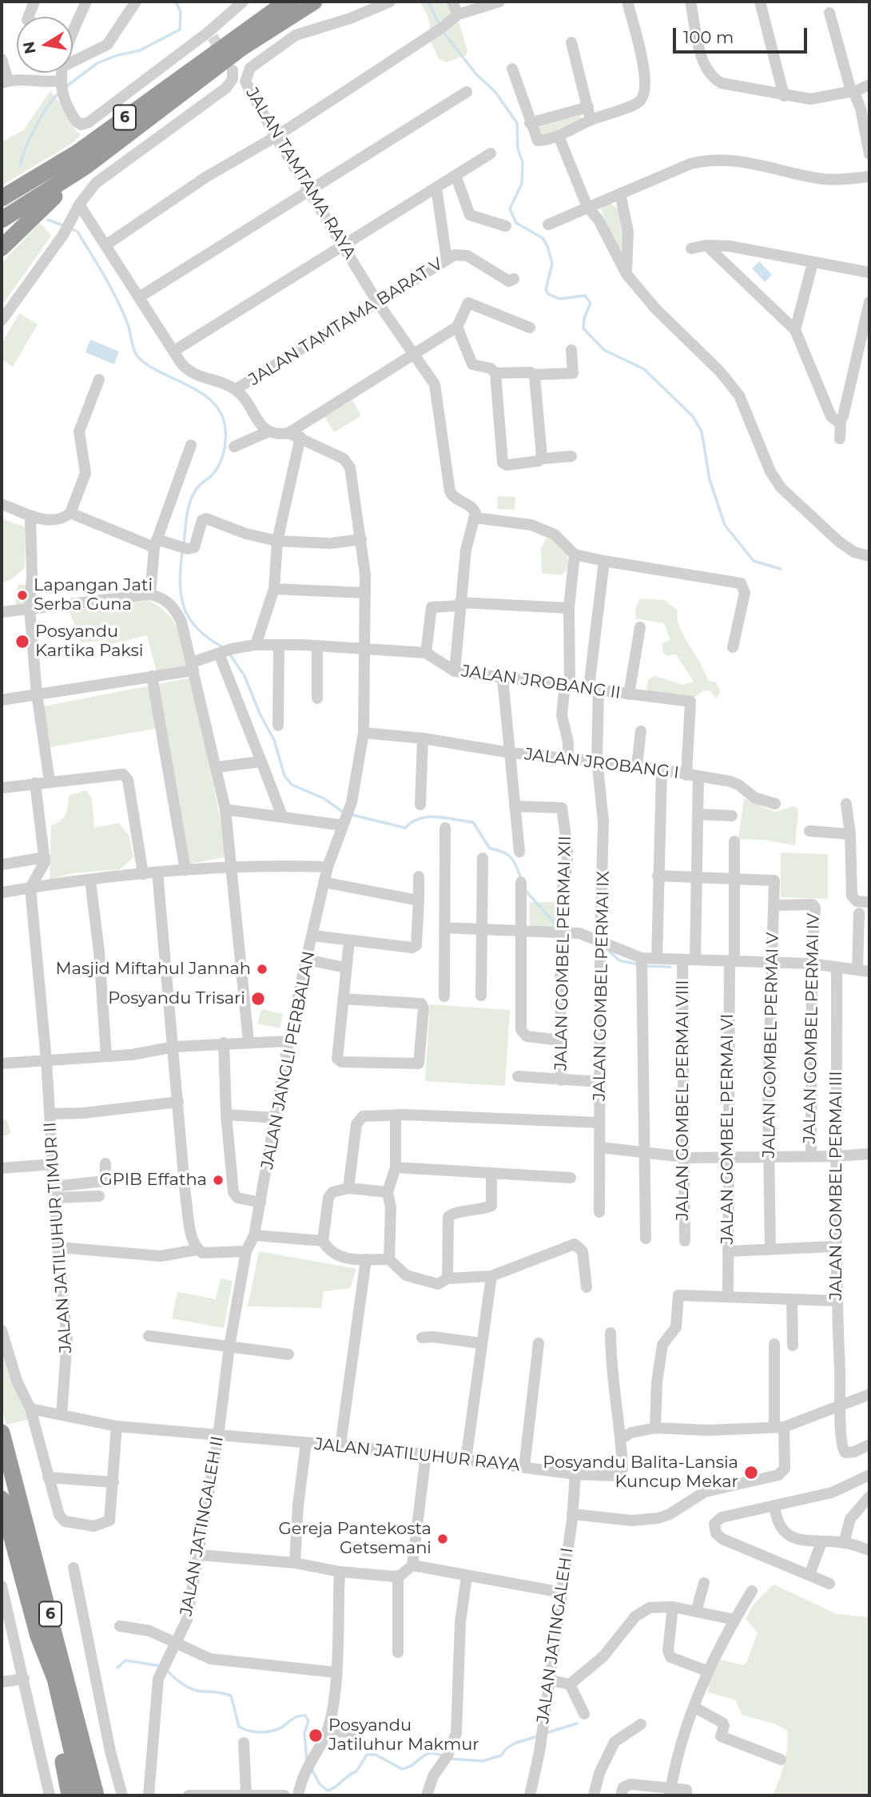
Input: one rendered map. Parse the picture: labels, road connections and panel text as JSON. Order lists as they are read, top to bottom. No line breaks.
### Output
{"streets":{"highway":["6"],"street":["JALAN TAMTAMA RAYA","JALAN TAMTAMA BARAT V","JALAN JROBANG II","JALAN JROBANG I","JALAN GOMBEL PERMAI XII","JALAN GOMBEL PERMAI IX","JALAN GOMBEL PERMAI IV","JALAN GOMBEL PERMAI V","JALAN JANGLI PERBALAN","JALAN GOMBEL PERMAI VIII","JALAN GOMBEL PERMAI VI","JALAN GOMBEL PERMAI III","JALAN JATILUHUR TIMUR II","JALAN JATILUHUR RAYA","JALAN JATINGALEH II","JALAN JATINGALEH I"]},"crossings":[["JALAN TAMTAMA RAYA","JALAN TAMTAMA BARAT V"],["JALAN JROBANG II","JALAN JROBANG I"],["JALAN JROBANG II","JALAN GOMBEL PERMAI IX"],["JALAN JROBANG II","JALAN JANGLI PERBALAN"],["JALAN JROBANG I","JALAN GOMBEL PERMAI IX"],["JALAN JROBANG I","JALAN JANGLI PERBALAN"],["JALAN JROBANG I","JALAN GOMBEL PERMAI VIII"],["JALAN GOMBEL PERMAI IV","JALAN GOMBEL PERMAI V"],["JALAN GOMBEL PERMAI V","JALAN GOMBEL PERMAI VI"],["JALAN JANGLI PERBALAN","JALAN JATINGALEH II"],["JALAN JATILUHUR TIMUR II","JALAN JATILUHUR RAYA"],["JALAN JATILUHUR RAYA","JALAN JATINGALEH II"],["JALAN JATILUHUR RAYA","JALAN JATINGALEH I"]],"places":["Lapangan Jati Serba Guna","Posyandu Kartika Paksi","Masjid Miftahul Jannah","Posyandu Trisari","GPIB Effatha","Posyandu Balita-Lansia Kuncup Mekar","Gereja Pantekosta Getsemani","Posyandu Jatiluhur Makmur"],"scale_bar":"100 m","north":"left"}
